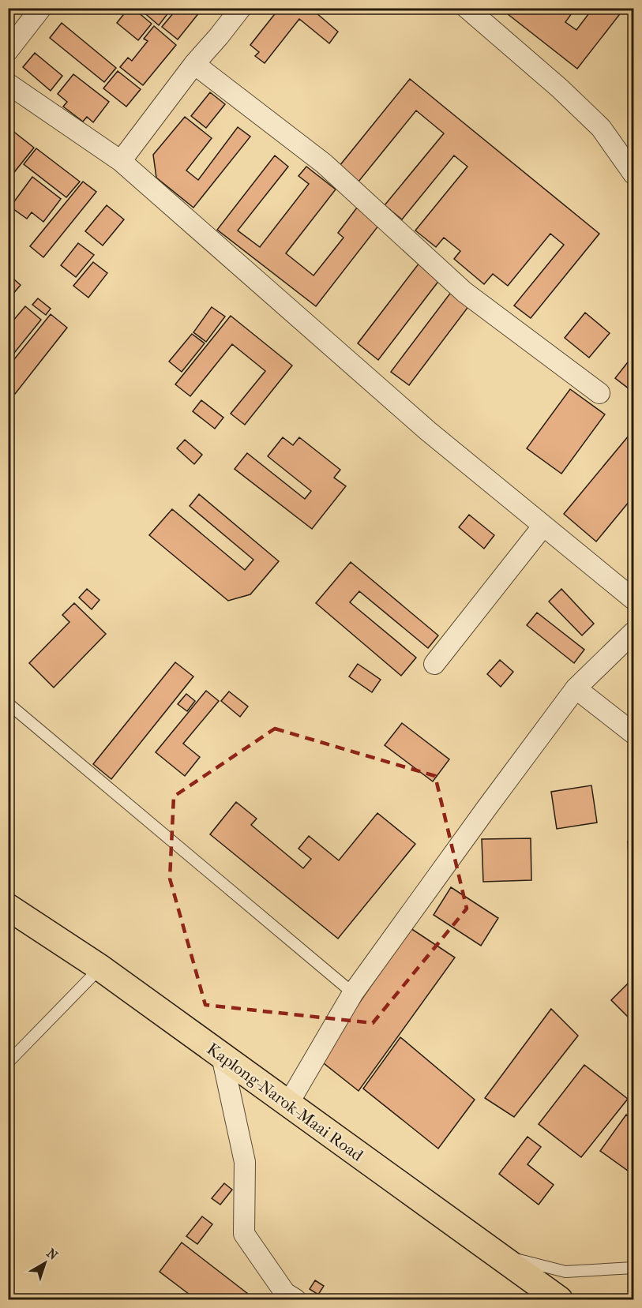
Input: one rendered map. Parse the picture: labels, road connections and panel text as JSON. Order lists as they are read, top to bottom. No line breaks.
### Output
{"streets":{"highway":["Kaplong-Narok-Maai Road"]},"north":"top right"}
